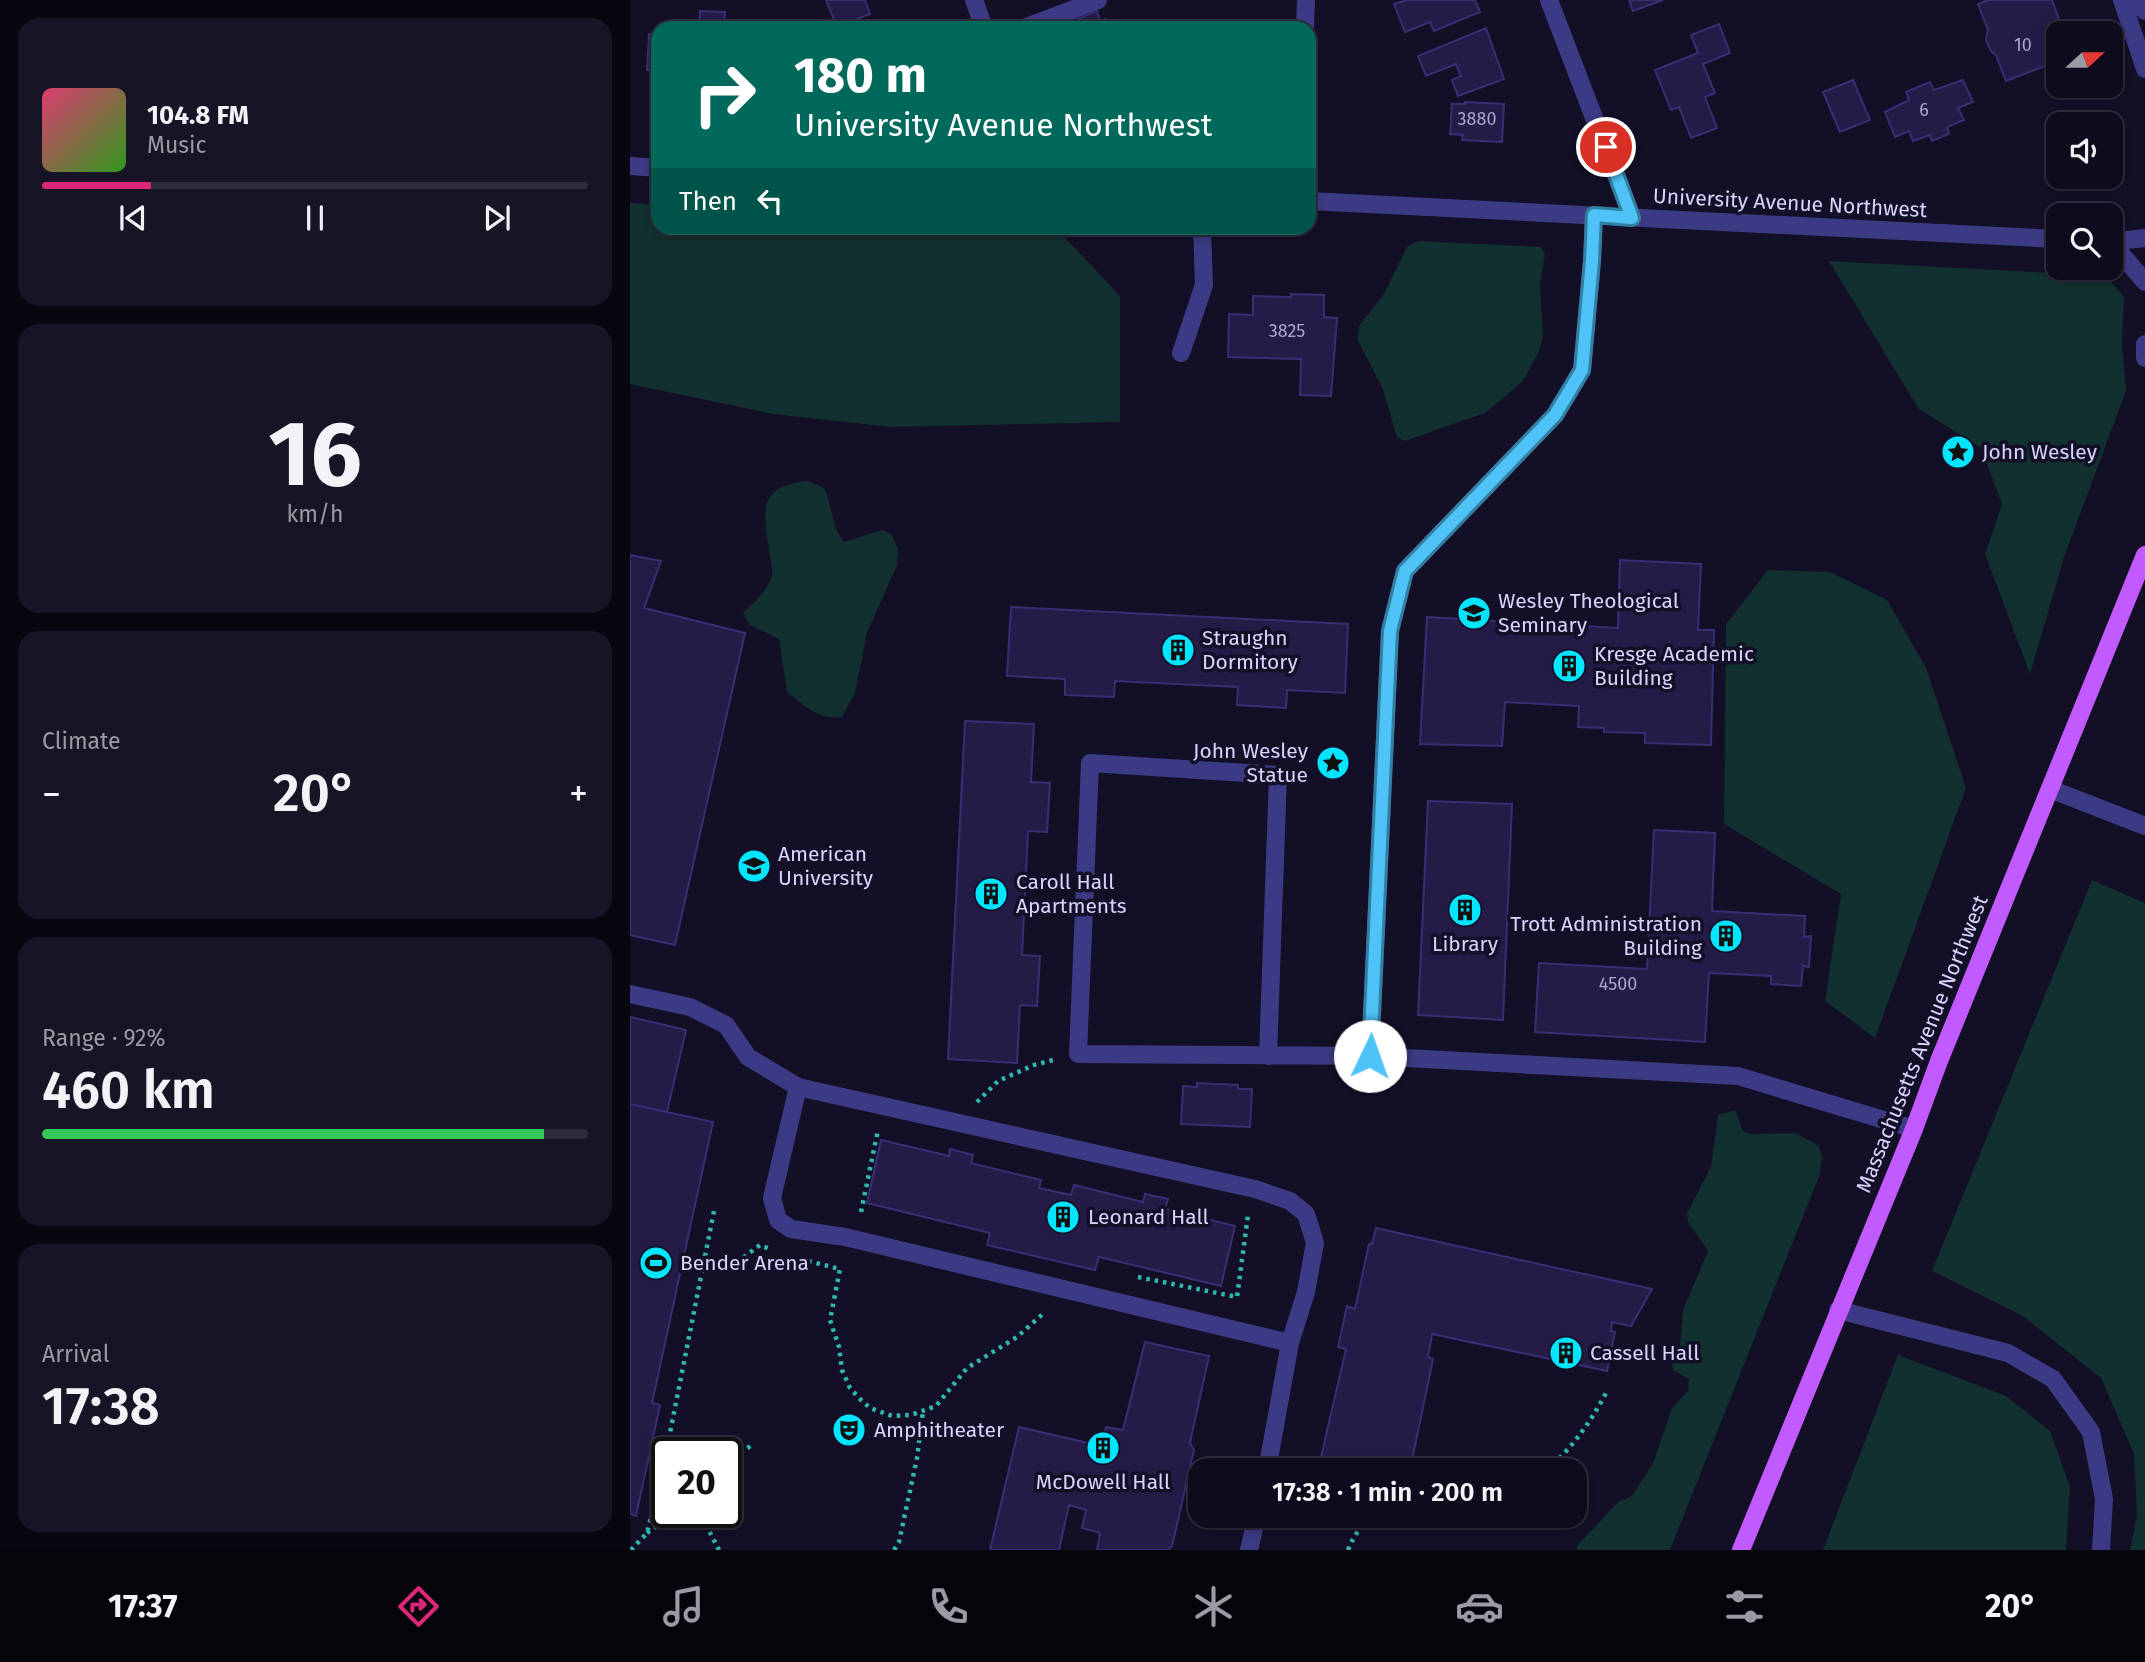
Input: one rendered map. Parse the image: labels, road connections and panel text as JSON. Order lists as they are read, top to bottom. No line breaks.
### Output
{"streets":{"main road":["Massachusetts Avenue Northwest"],"street":["University Avenue Northwest"]},"places":{"place":["John Wesley","John Wesley Statue"],"school or university":["Wesley Theological Seminary","American University"],"building":["Straughn Dormitory","Kresge Academic Building","Caroll Hall Apartments","Library","Trott Administration Building","Leonard Hall","Cassell Hall","McDowell Hall"],"sports":["Bender Arena"],"theatre":["Amphitheater"]},"house_numbers":["10","6","3880","3825","4500"],"north":"right","page":{"turn":["180 m","University Avenue Northwest"],"song":["104.8 FM","Music"],"then":"Then","tile":[["16","km/h"],"Climate",["Range · 92%","460 km"],["Arrival","17:38"]],"heat":["−","20°","+"],"limit":"20","trip":"17:38 · 1 min · 200 m","tabs":["17:37","20°"]}}
